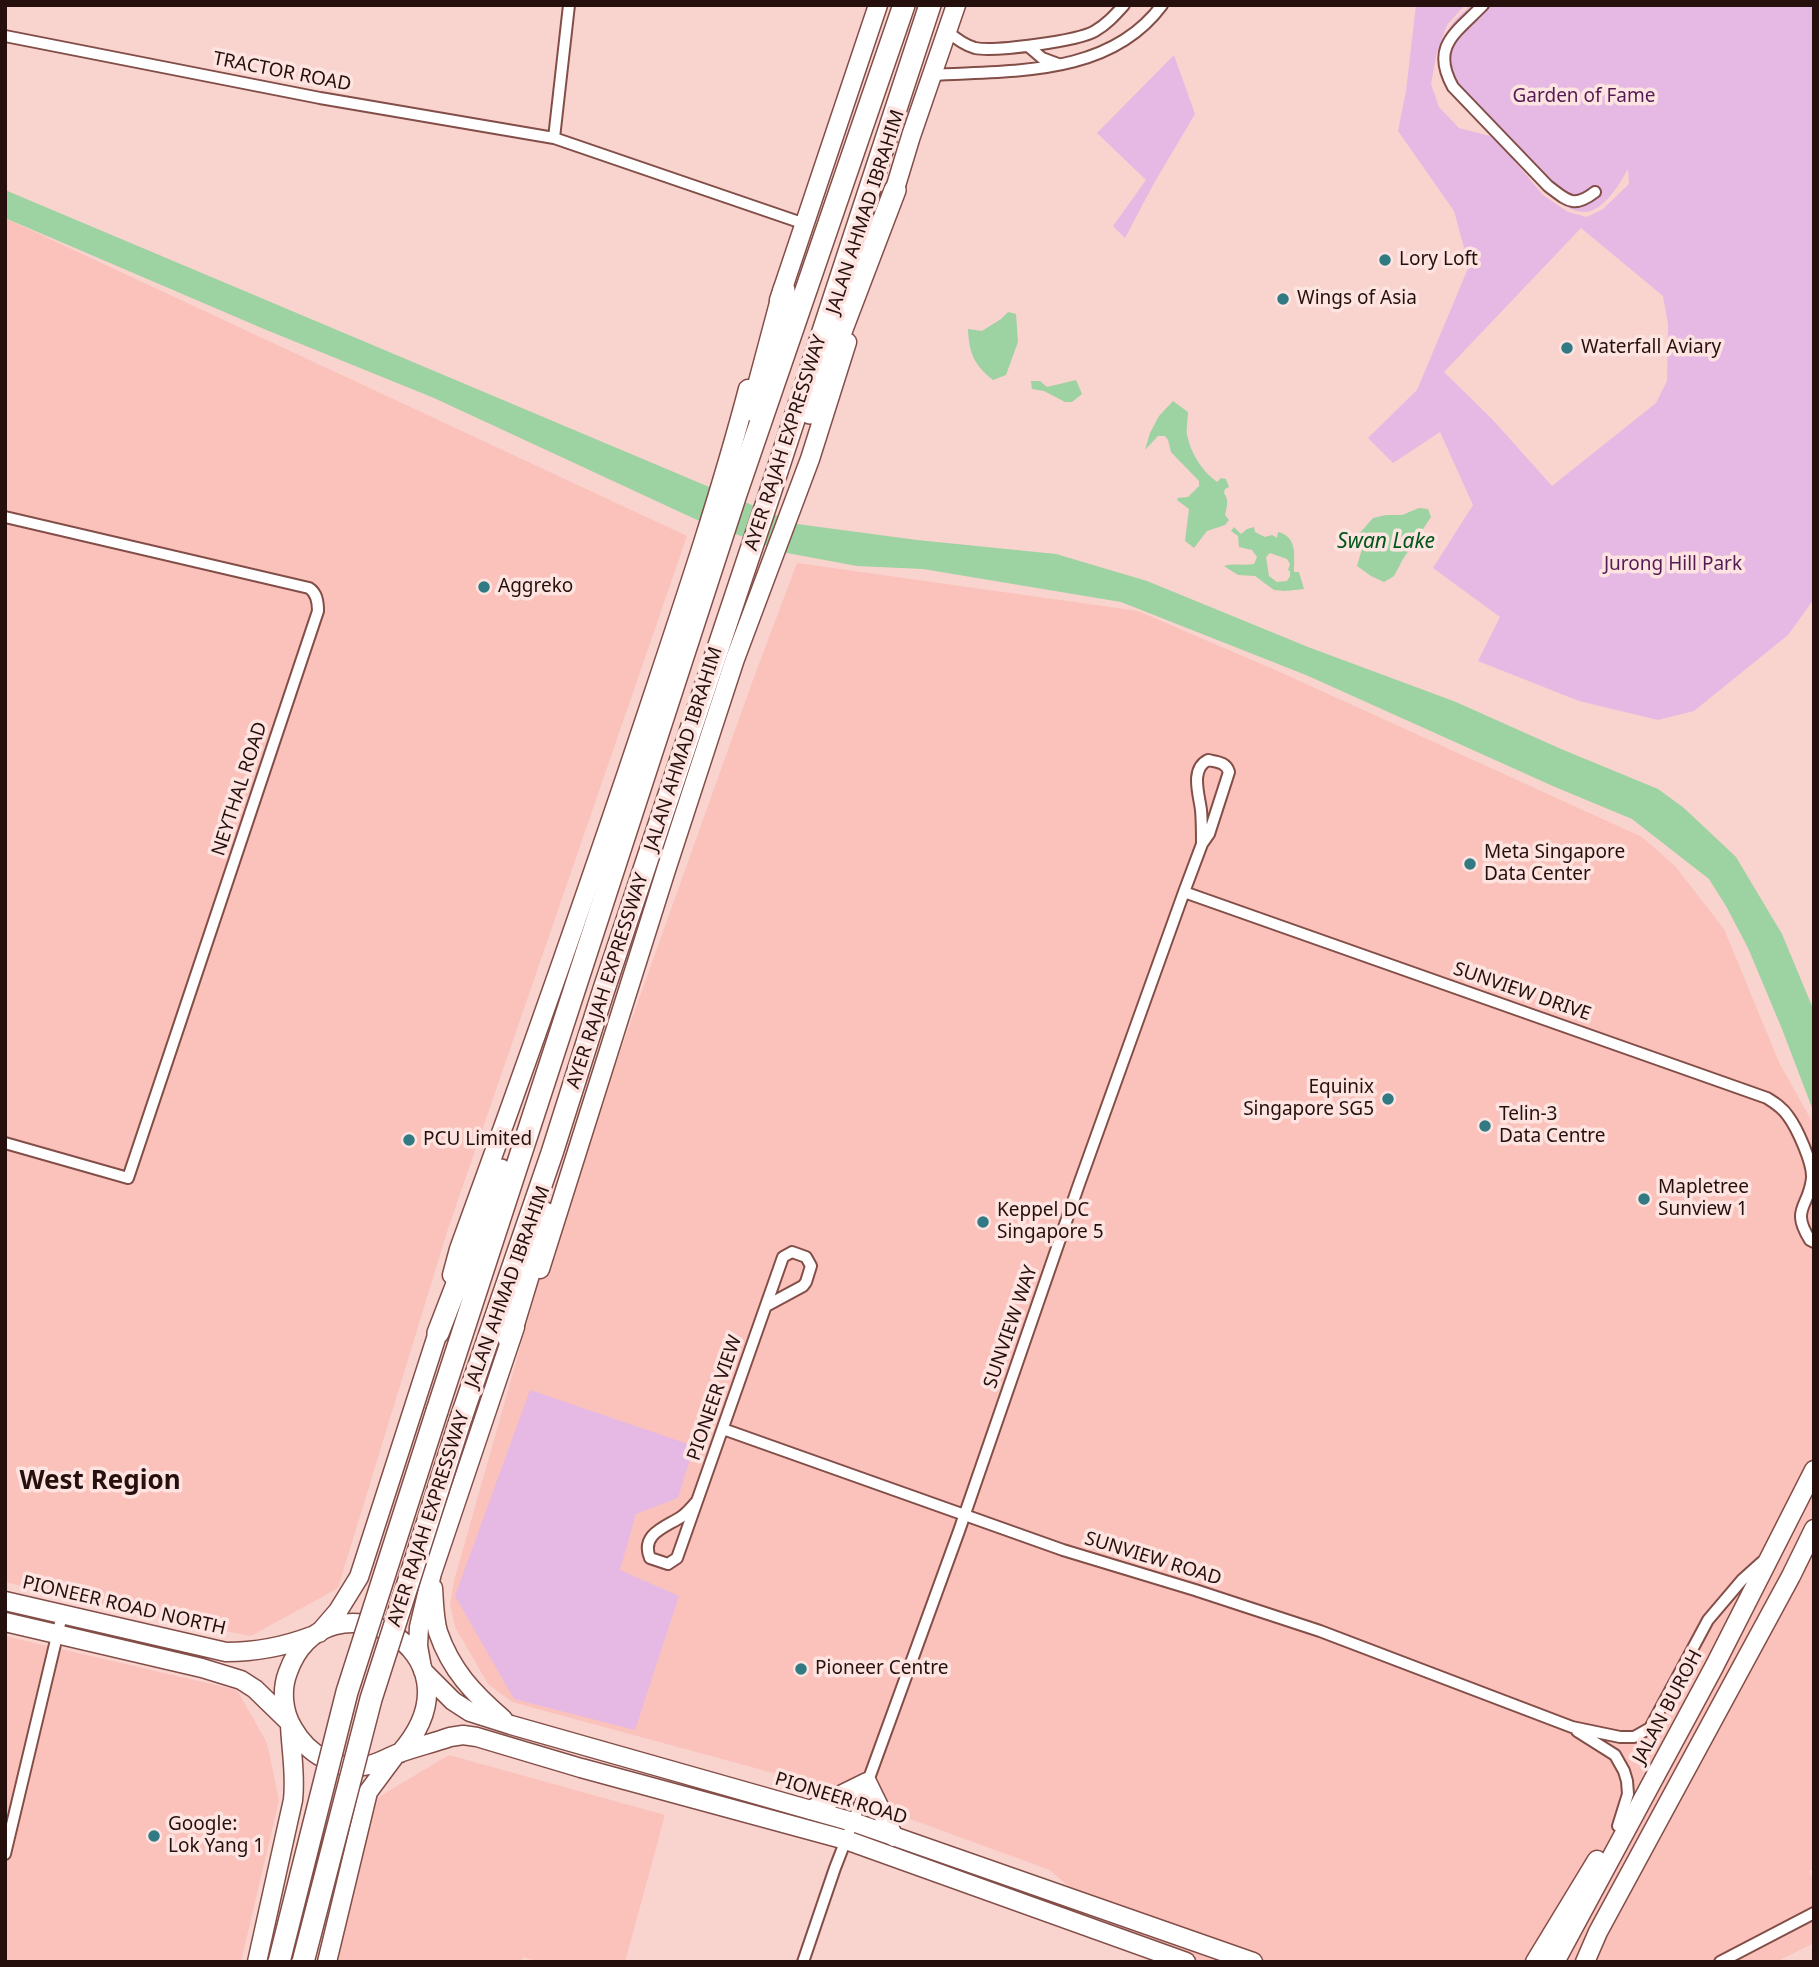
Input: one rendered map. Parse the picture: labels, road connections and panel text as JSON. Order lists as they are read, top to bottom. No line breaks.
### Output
{"streets":{"highway":["AYER RAJAH EXPRESSWAY"],"main road":["JALAN AHMAD IBRAHIM","PIONEER ROAD NORTH","JALAN BUROH","PIONEER ROAD"],"street":["TRACTOR ROAD","NEYTHAL ROAD","SUNVIEW DRIVE","SUNVIEW WAY","PIONEER VIEW","SUNVIEW ROAD"]},"crossings":[["JALAN AHMAD IBRAHIM","PIONEER ROAD NORTH"],["JALAN AHMAD IBRAHIM","PIONEER ROAD"],["SUNVIEW DRIVE","SUNVIEW WAY"],["SUNVIEW WAY","SUNVIEW ROAD"],["SUNVIEW WAY","PIONEER ROAD"],["PIONEER VIEW","SUNVIEW ROAD"],["SUNVIEW ROAD","JALAN BUROH"],["PIONEER ROAD NORTH","PIONEER ROAD"]],"districts":["West Region"],"water":["Swan Lake"],"parks":["Garden of Fame","Jurong Hill Park"],"places":["Lory Loft","Wings of Asia","Waterfall Aviary","Aggreko","Meta Singapore Data Center","Equinix Singapore SG5","Telin-3 Data Centre","PCU Limited","Mapletree Sunview 1","Keppel DC Singapore 5","Pioneer Centre","Google: Lok Yang 1"]}
